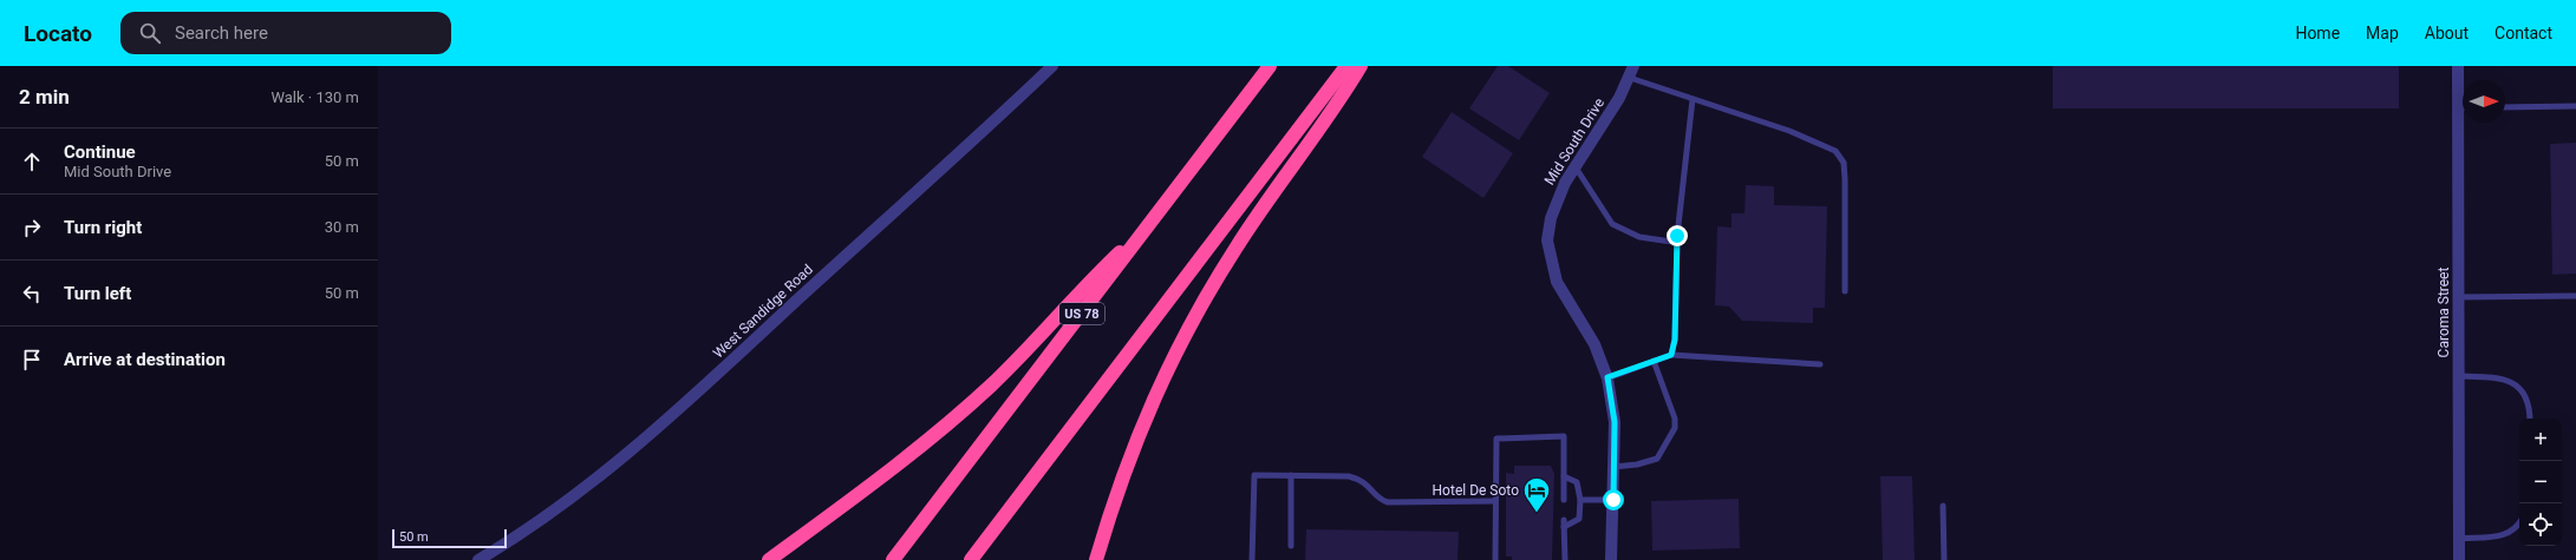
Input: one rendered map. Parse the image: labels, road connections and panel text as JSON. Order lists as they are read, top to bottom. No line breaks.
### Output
{"streets":{"highway":["US 78"],"street":["Mid South Drive","West Sandidge Road","Caroma Street"]},"places":{"hotel":["Hotel De Soto"]},"scale_bar":"50 m","north":"right","page":{"header":"Locato","search":"Search here","nav":["Home","Map","About","Contact"],"heading":["2 min","Walk · 130 m"],"list":[["Continue","Mid South Drive","50 m"],["Turn right","30 m"],["Turn left","50 m"],"Arrive at destination"],"map_buttons":["+","−"],"scale":"50 m"}}
